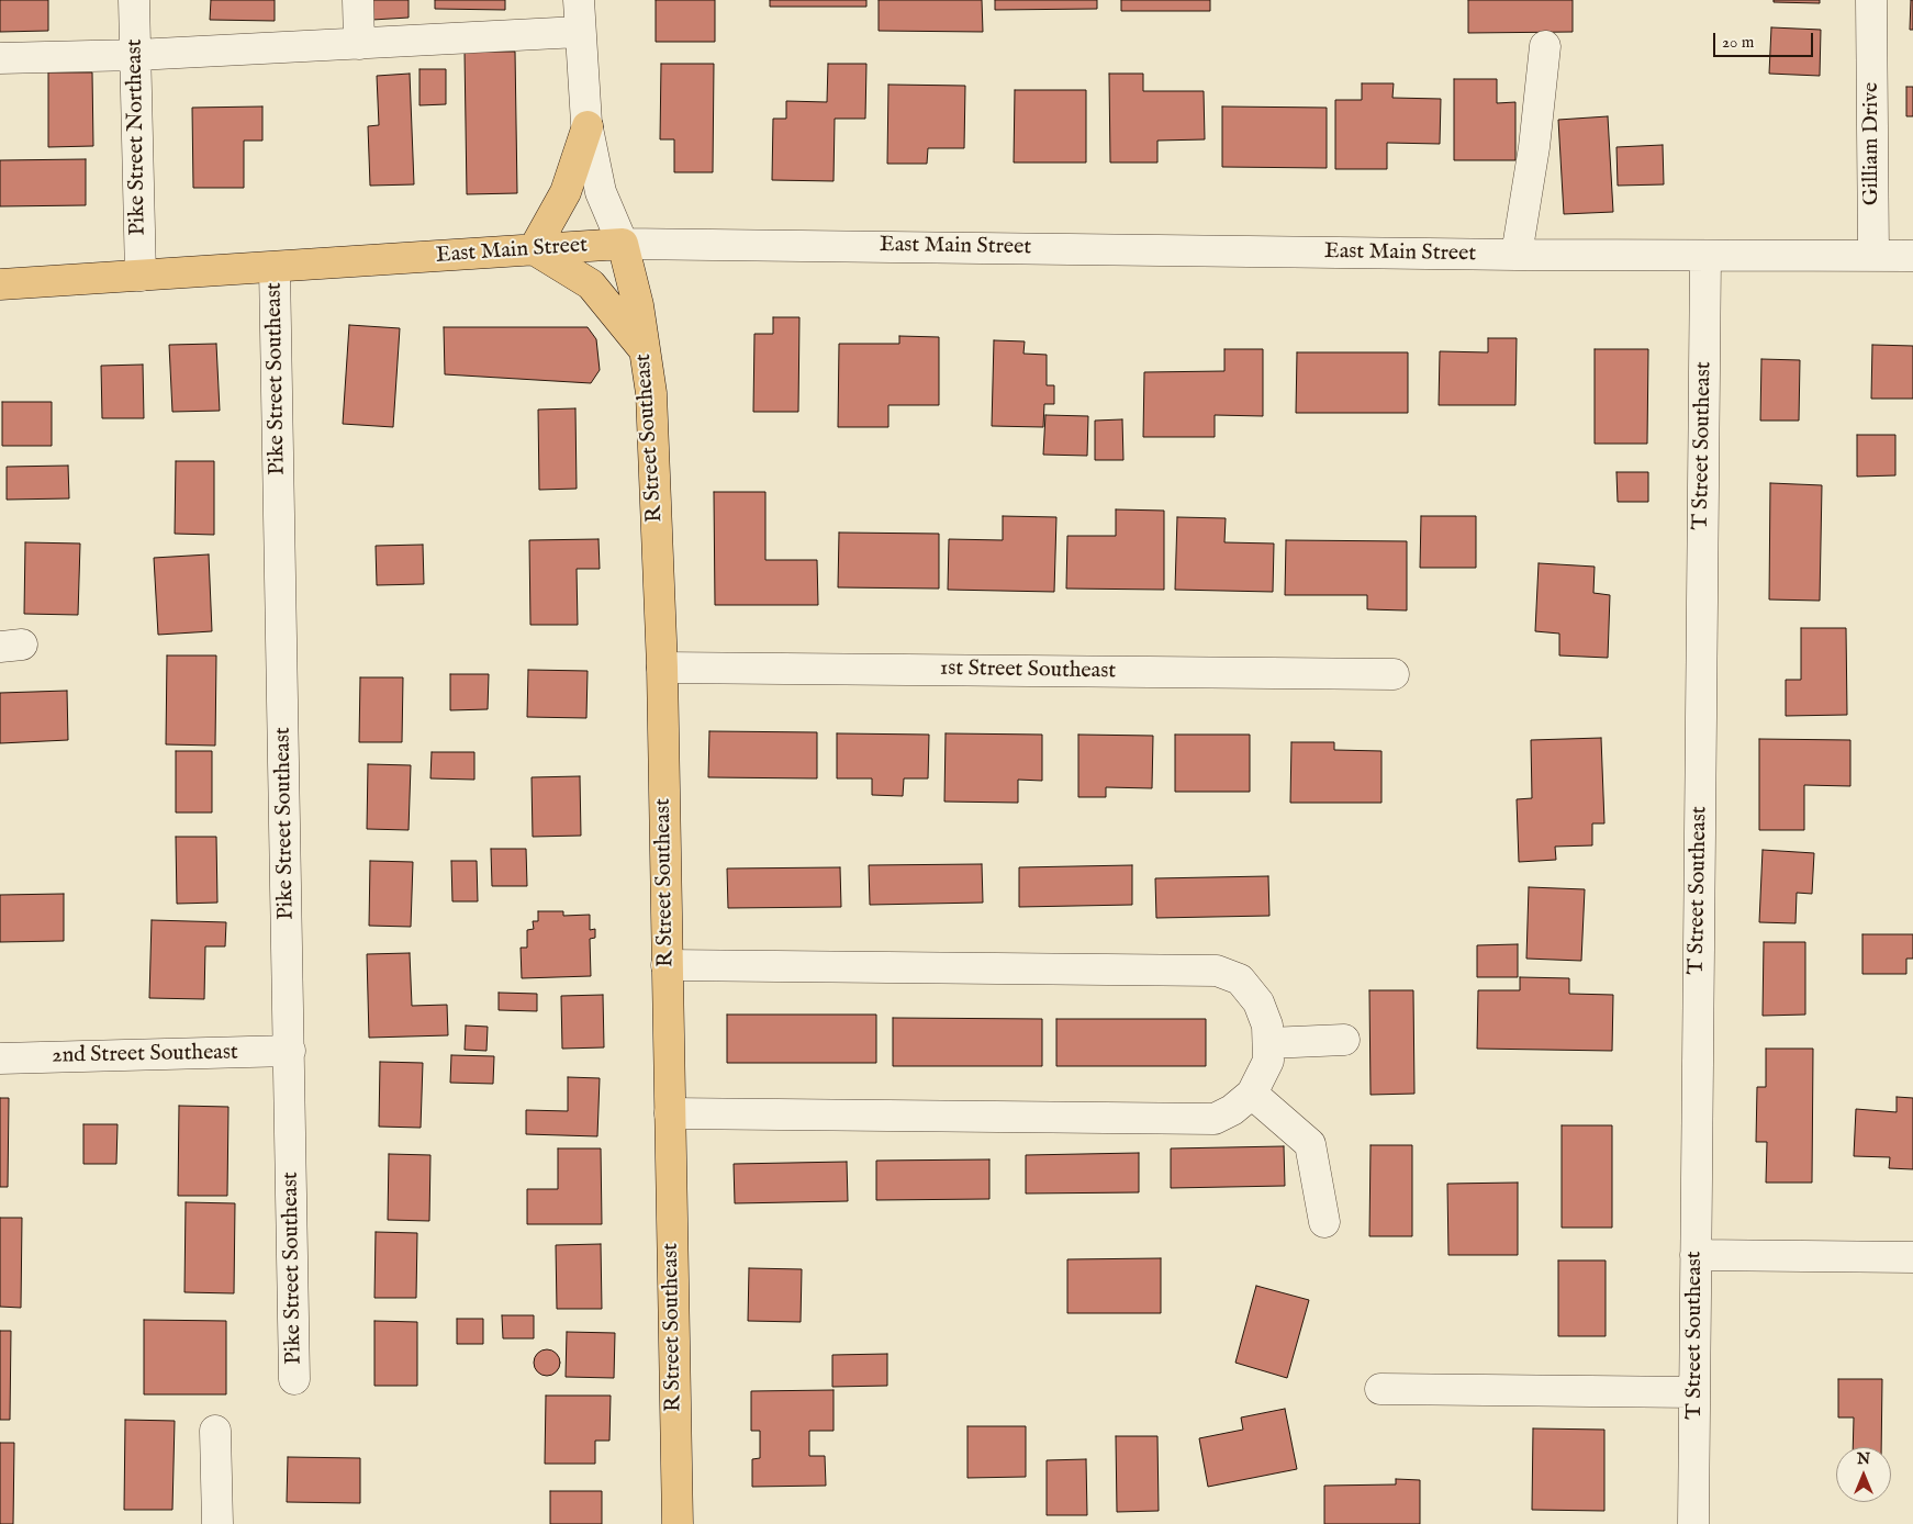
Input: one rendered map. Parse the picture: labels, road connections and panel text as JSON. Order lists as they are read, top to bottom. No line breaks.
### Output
{"streets":{"main road":["East Main Street","R Street Southeast"],"street":["Pike Street Northeast","Gilliam Drive","Pike Street Southeast","T Street Southeast","1st Street Southeast","2nd Street Southeast"]},"crossings":[["Pike Street Northeast","East Main Street"],["Gilliam Drive","East Main Street"],["East Main Street","Pike Street Southeast"],["East Main Street","R Street Southeast"],["East Main Street","T Street Southeast"],["Pike Street Southeast","2nd Street Southeast"],["R Street Southeast","1st Street Southeast"]],"scale_bar":"20 m","north":"top"}
